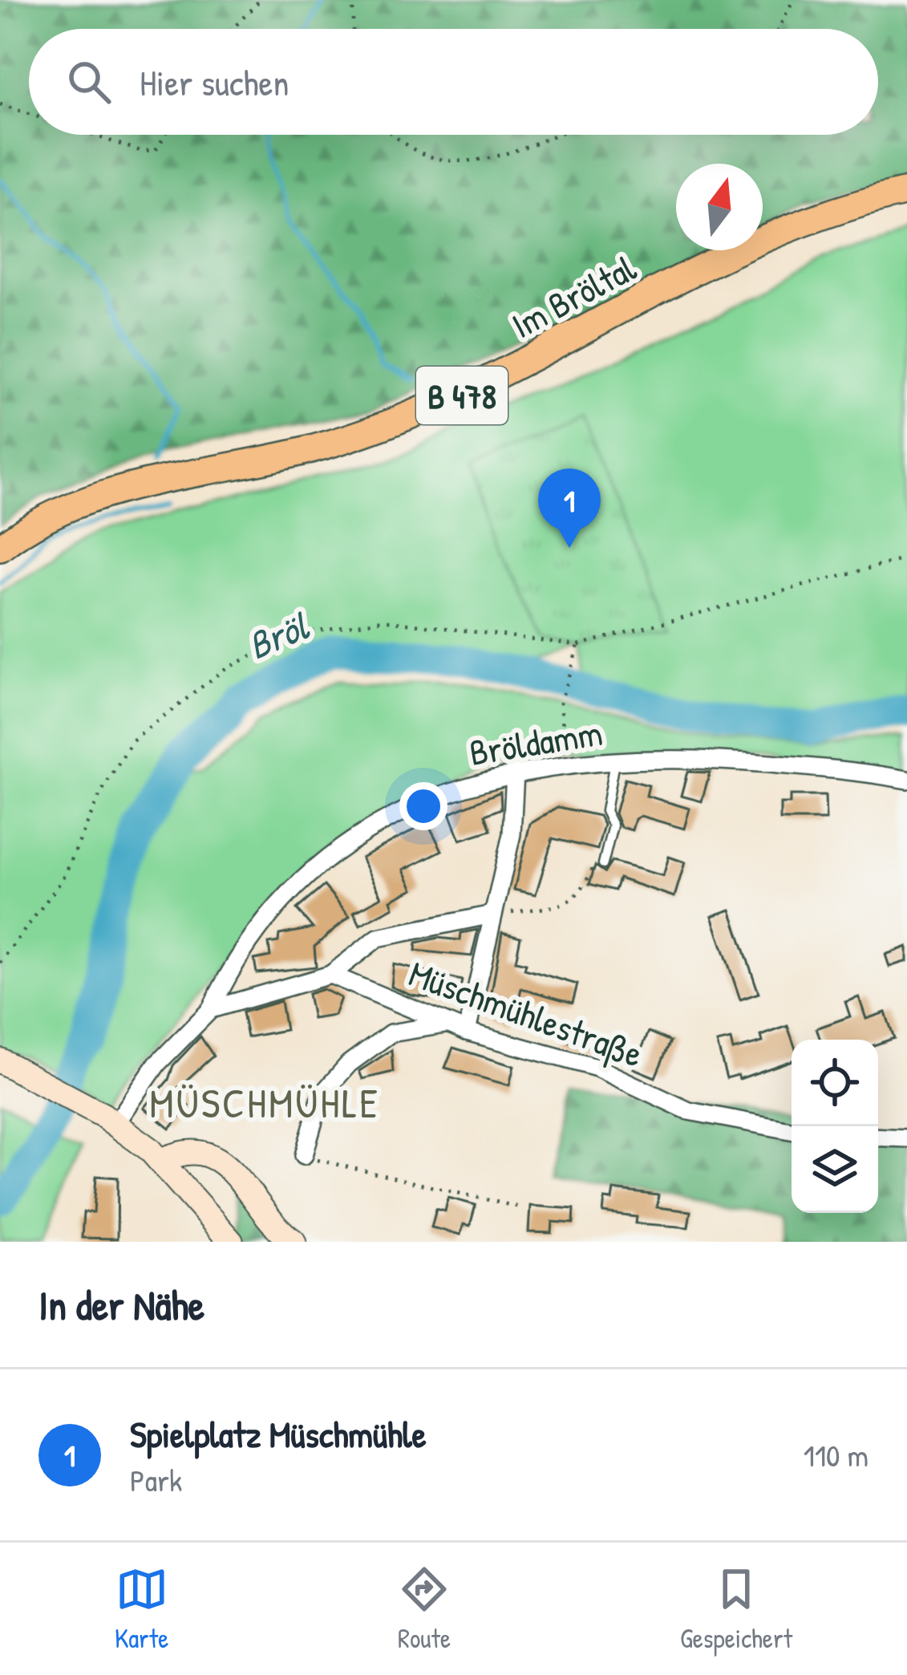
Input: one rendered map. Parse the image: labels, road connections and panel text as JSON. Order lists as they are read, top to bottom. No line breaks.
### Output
{"streets":{"main road":["Im Bröltal","B 478"],"street":["Bröldamm","Müschmühlestraße"]},"districts":["MÜSCHMÜHLE"],"water":["Bröl"],"north":"top","page":{"search":"Hier suchen","pins":"1","heading":"In der Nähe","list":[{"mark":"1","name":"Spielplatz Müschmühle","note":"Park","value":"110 m"}],"nav":["Karte","Route","Gespeichert"]}}
